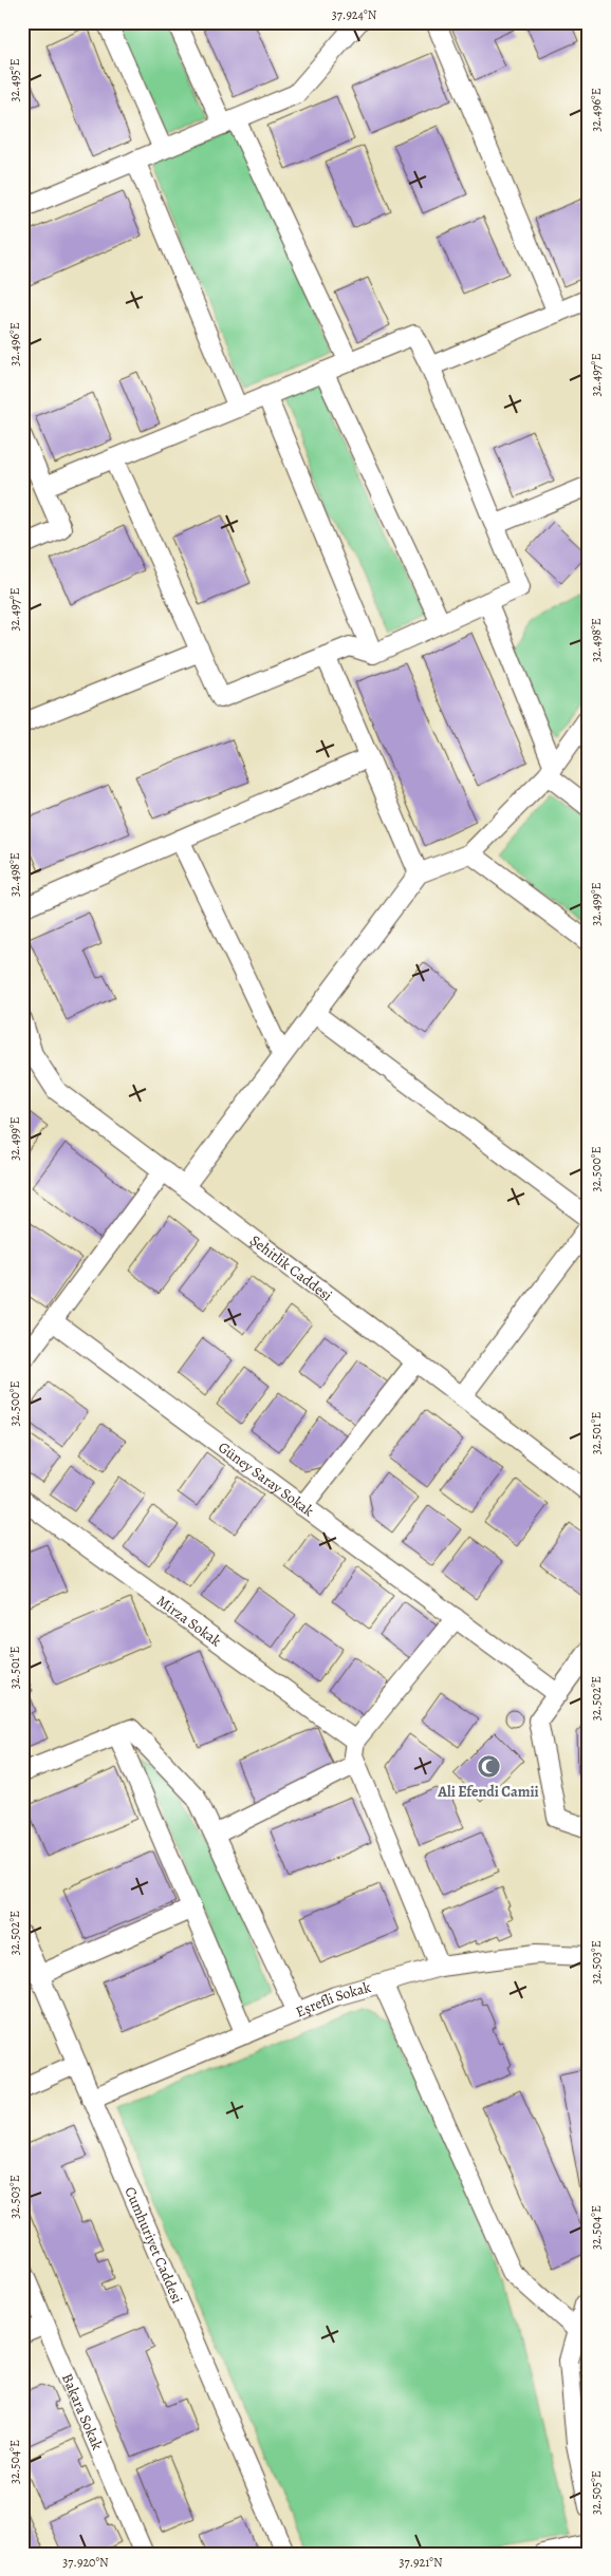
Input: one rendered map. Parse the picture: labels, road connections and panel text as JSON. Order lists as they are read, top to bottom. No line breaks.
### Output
{"streets":{"street":["Şehitlik Caddesi","Güney Saray Sokak","Mirza Sokak","Eşrefli Sokak","Cumhuriyet Caddesi","Bakara Sokak"]},"crossings":[["Eşrefli Sokak","Cumhuriyet Caddesi"]],"places":{"mosque":["Ali Efendi Camii"]},"coordinates":["37.924°N","32.495°E","32.496°E","32.497°E","32.498°E","32.499°E","32.500°E","32.501°E","32.502°E","32.503°E","32.504°E","32.505°E","37.920°N","37.921°N"]}
